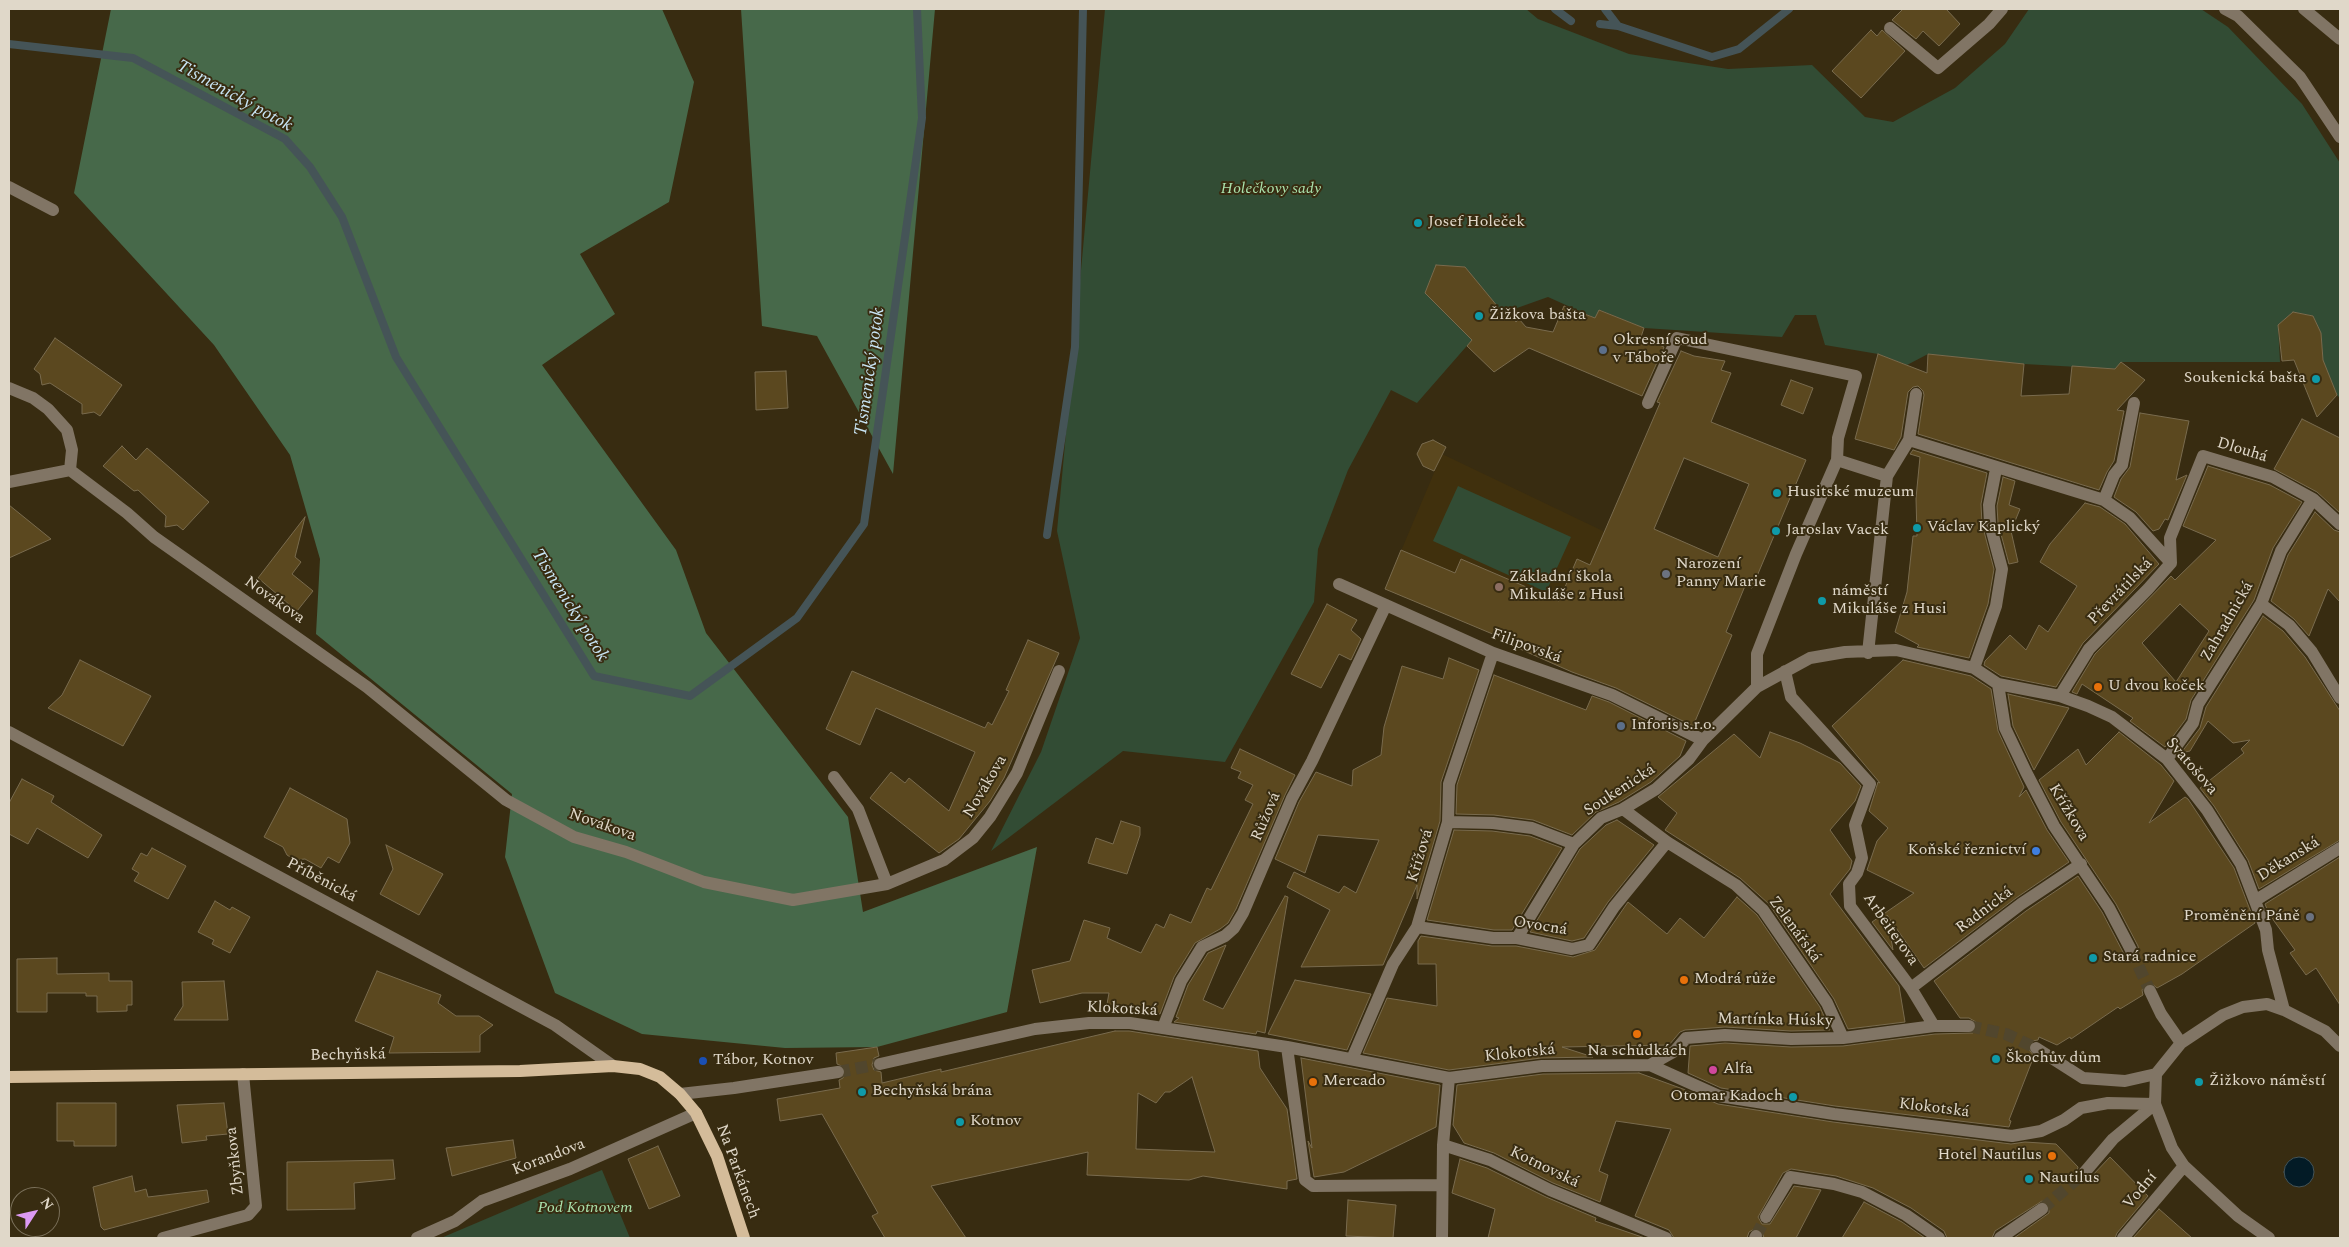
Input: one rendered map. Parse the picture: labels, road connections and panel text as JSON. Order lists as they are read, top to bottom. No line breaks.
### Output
{"streets":{"main road":["Bechyňská","Na Parkánech"],"street":["Dlouhá","Převrátilská","Novákova","Zahradnická","Filipovská","Svatošova","Soukenická","Křížkova","Růžová","Křížová","Děkanská","Příběnická","Radnická","Ovocná","Zelenářská","Arbeiterova","Klokotská","Martínka Húsky","Korandova","Zbyňkova","Kotnovská","Vodní"]},"crossings":[["Dlouhá","Převrátilská"],["Dlouhá","Zahradnická"],["Převrátilská","Svatošova"],["Zahradnická","Svatošova"],["Filipovská","Soukenická"],["Filipovská","Růžová"],["Filipovská","Křížová"],["Svatošova","Soukenická"],["Svatošova","Křížkova"],["Svatošova","Děkanská"],["Svatošova","Arbeiterova"],["Soukenická","Ovocná"],["Soukenická","Zelenářská"],["Soukenická","Arbeiterova"],["Křížkova","Radnická"],["Růžová","Klokotská"],["Křížová","Ovocná"],["Křížová","Klokotská"],["Příběnická","Bechyňská"],["Radnická","Arbeiterova"],["Ovocná","Zelenářská"],["Zelenářská","Martínka Húsky"],["Arbeiterova","Martínka Húsky"],["Klokotská","Martínka Húsky"],["Bechyňská","Zbyňkova"],["Bechyňská","Na Parkánech"],["Korandova","Na Parkánech"]],"water":["Tismenický potok"],"parks":["Holečkovy sady","Pod Kotnovem"],"places":["Josef Holeček","Žižkova bašta","Okresní soud v Táboře","Soukenická bašta","Husitské muzeum","Václav Kaplický","Jaroslav Vacek","Narození Panny Marie","Základní škola Mikuláše z Husi","náměstí Mikuláše z Husi","U dvou koček","Inforis s.r.o.","Koňské řeznictví","Proměnění Páně","Stará radnice","Modrá růže","Na schůdkách","Škochův dům","Tábor, Kotnov","Alfa","Mercado","Žižkovo náměstí","Bechyňská brána","Otomar Kadoch","Kotnov","Hotel Nautilus","Nautilus"],"north":"top right"}
